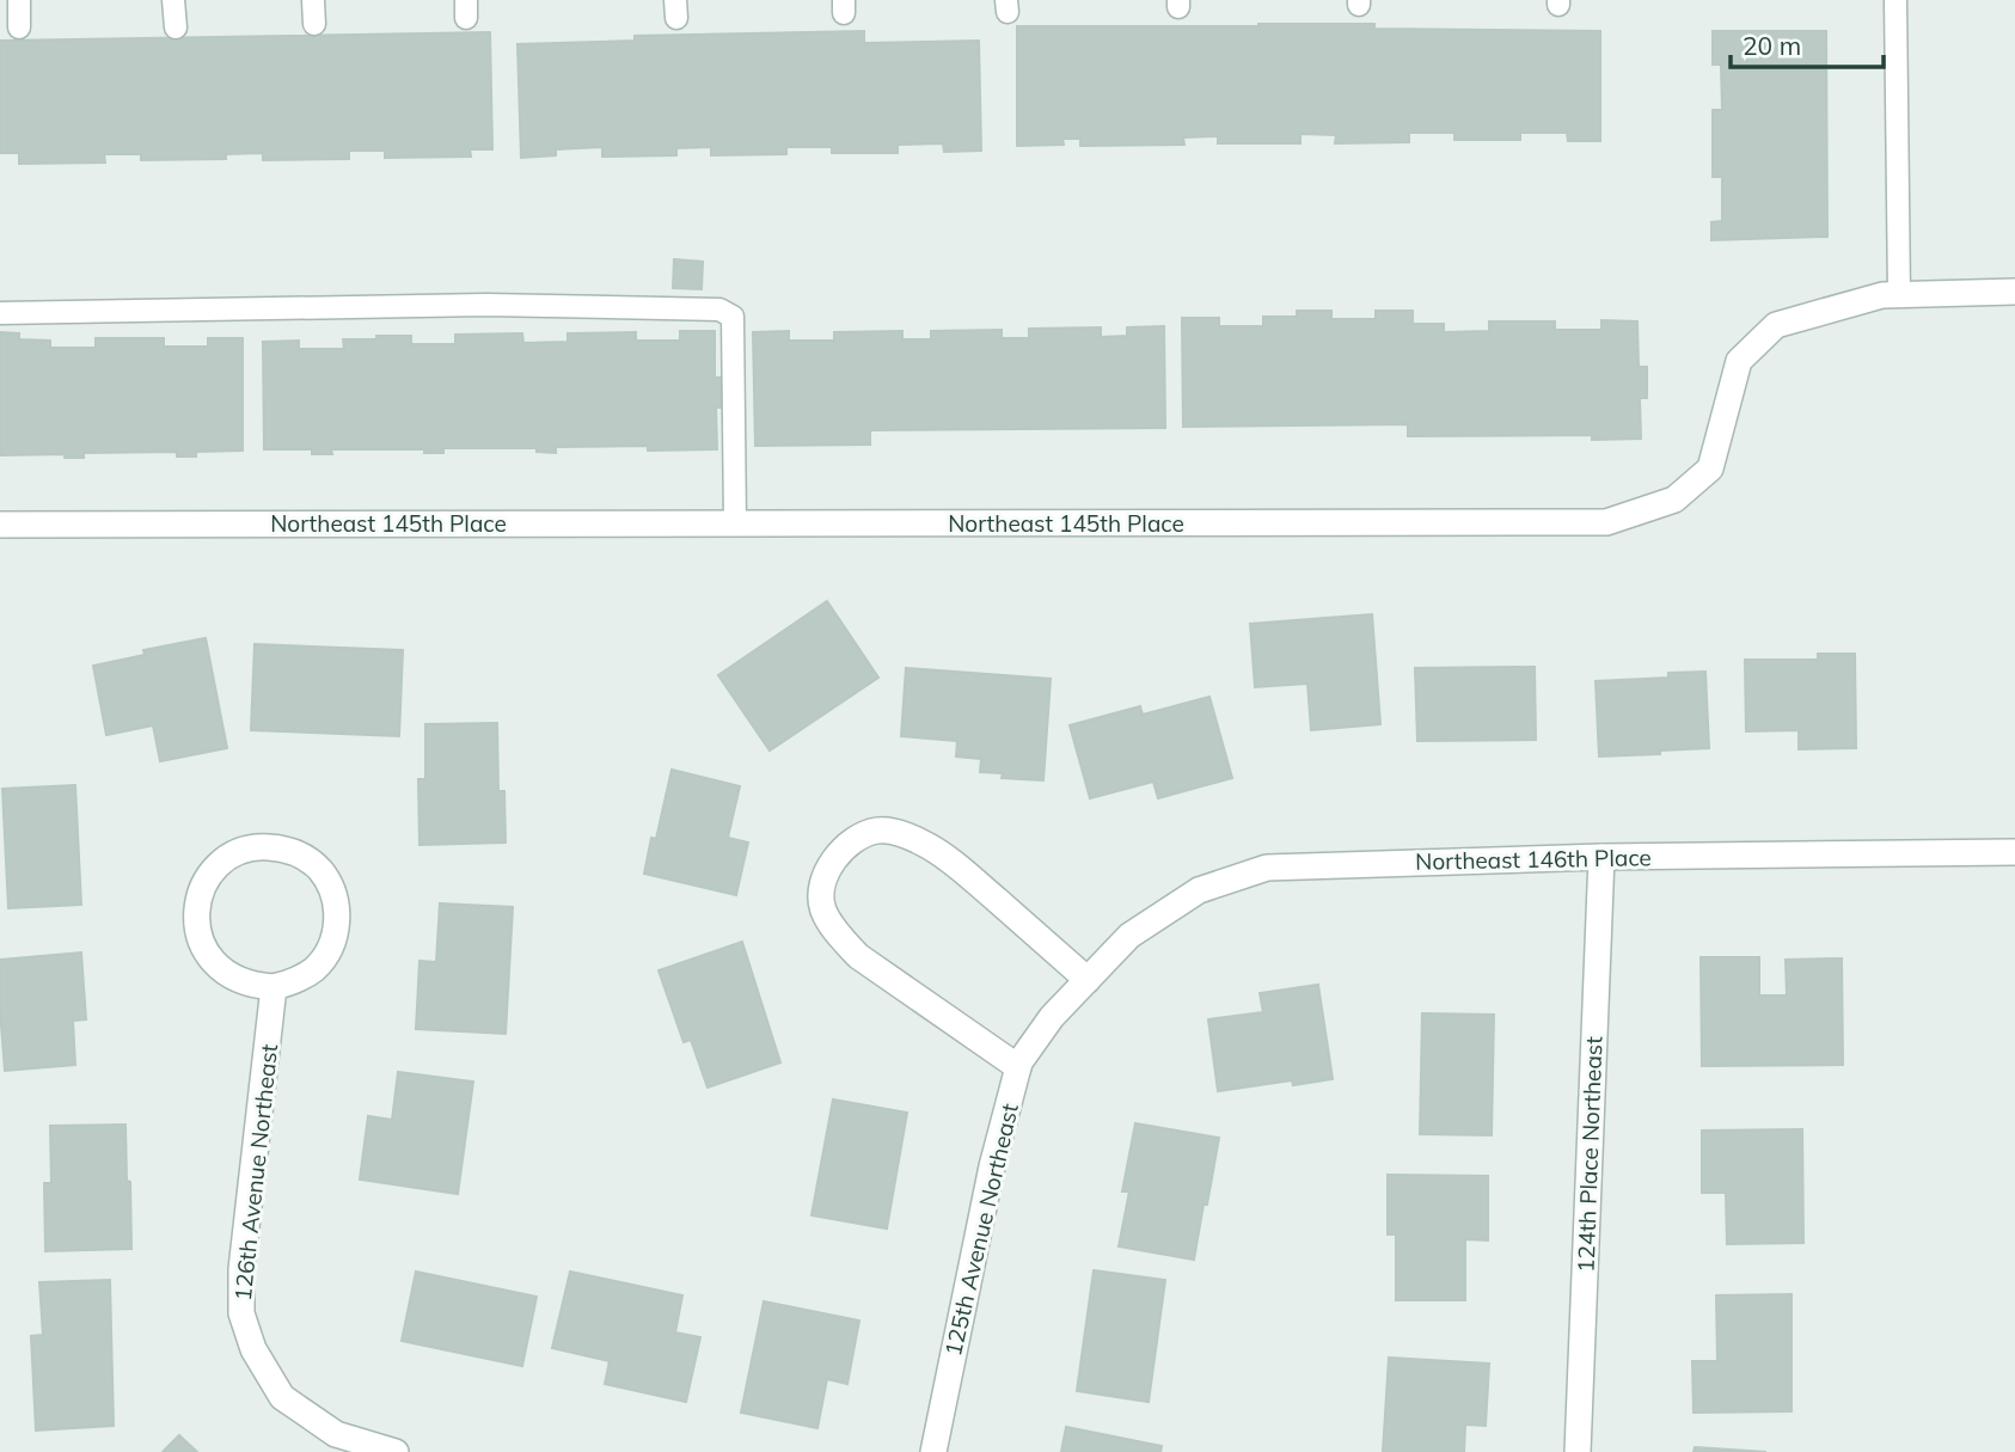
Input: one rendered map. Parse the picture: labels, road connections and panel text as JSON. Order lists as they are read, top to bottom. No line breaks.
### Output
{"streets":{"street":["Northeast 145th Place","Northeast 146th Place","124th Place Northeast","126th Avenue Northeast","125th Avenue Northeast"]},"crossings":[["Northeast 146th Place","124th Place Northeast"],["Northeast 146th Place","125th Avenue Northeast"]],"scale_bar":"20 m"}
